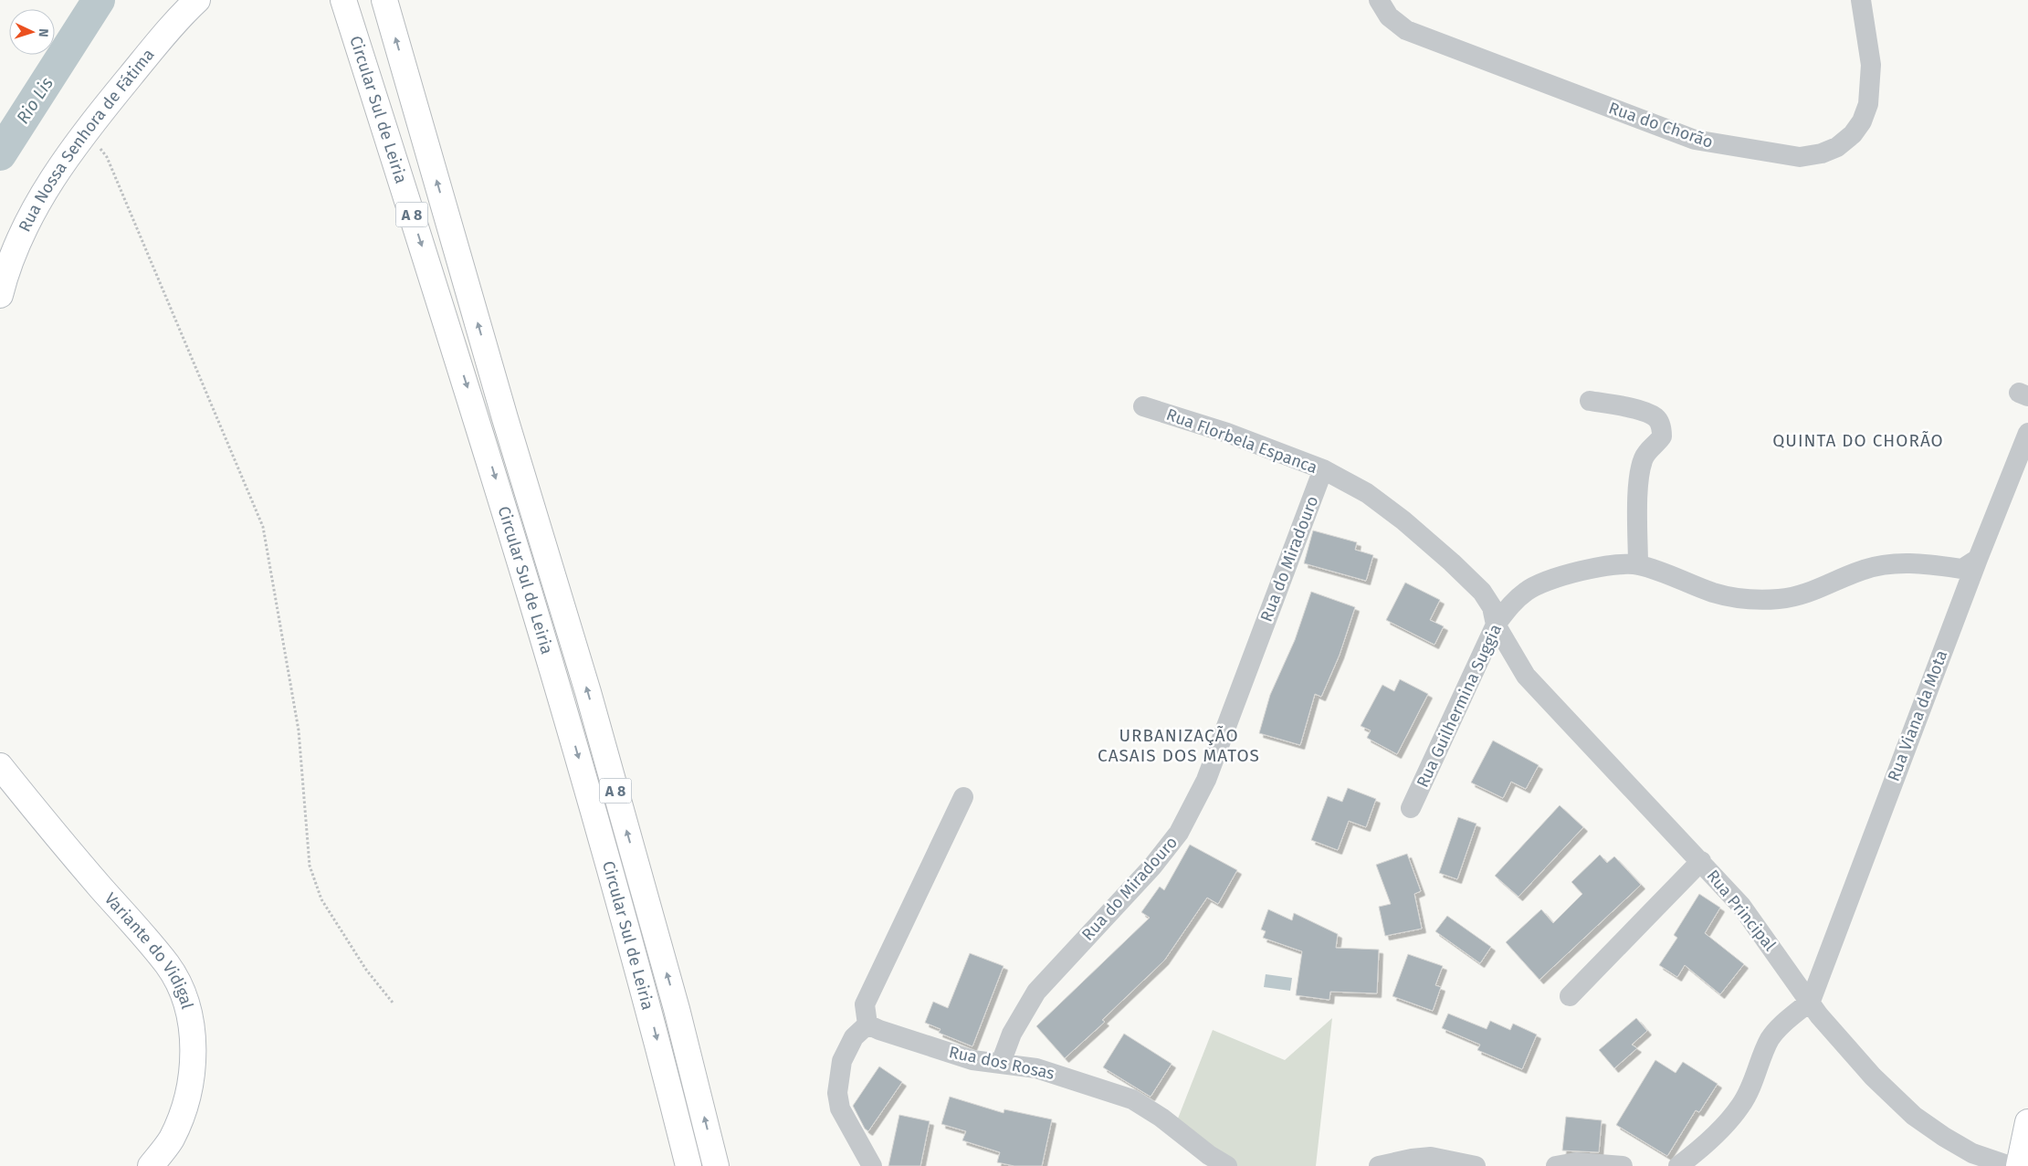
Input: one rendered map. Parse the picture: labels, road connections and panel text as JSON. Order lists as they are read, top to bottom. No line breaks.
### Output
{"streets":{"main road":["Circular Sul de Leiria","Rua Nossa Senhora de Fátima","A 8","Variante do Vidigal"],"street":["Rua do Chorão","Rua Florbela Espanca","Rua do Miradouro","Rua Guilhermina Suggia","Rua Viana da Mota","Rua Principal","Rua dos Rosas"]},"crossings":[["Rua Florbela Espanca","Rua do Miradouro"],["Rua Florbela Espanca","Rua Guilhermina Suggia"],["Rua Florbela Espanca","Rua Principal"],["Rua do Miradouro","Rua dos Rosas"],["Rua Guilhermina Suggia","Rua Viana da Mota"],["Rua Guilhermina Suggia","Rua Principal"],["Rua Viana da Mota","Rua Principal"]],"districts":["QUINTA DO CHORÃO","URBANIZAÇÃO CASAIS DOS MATOS"],"water":["Rio Lis"],"north":"right"}
